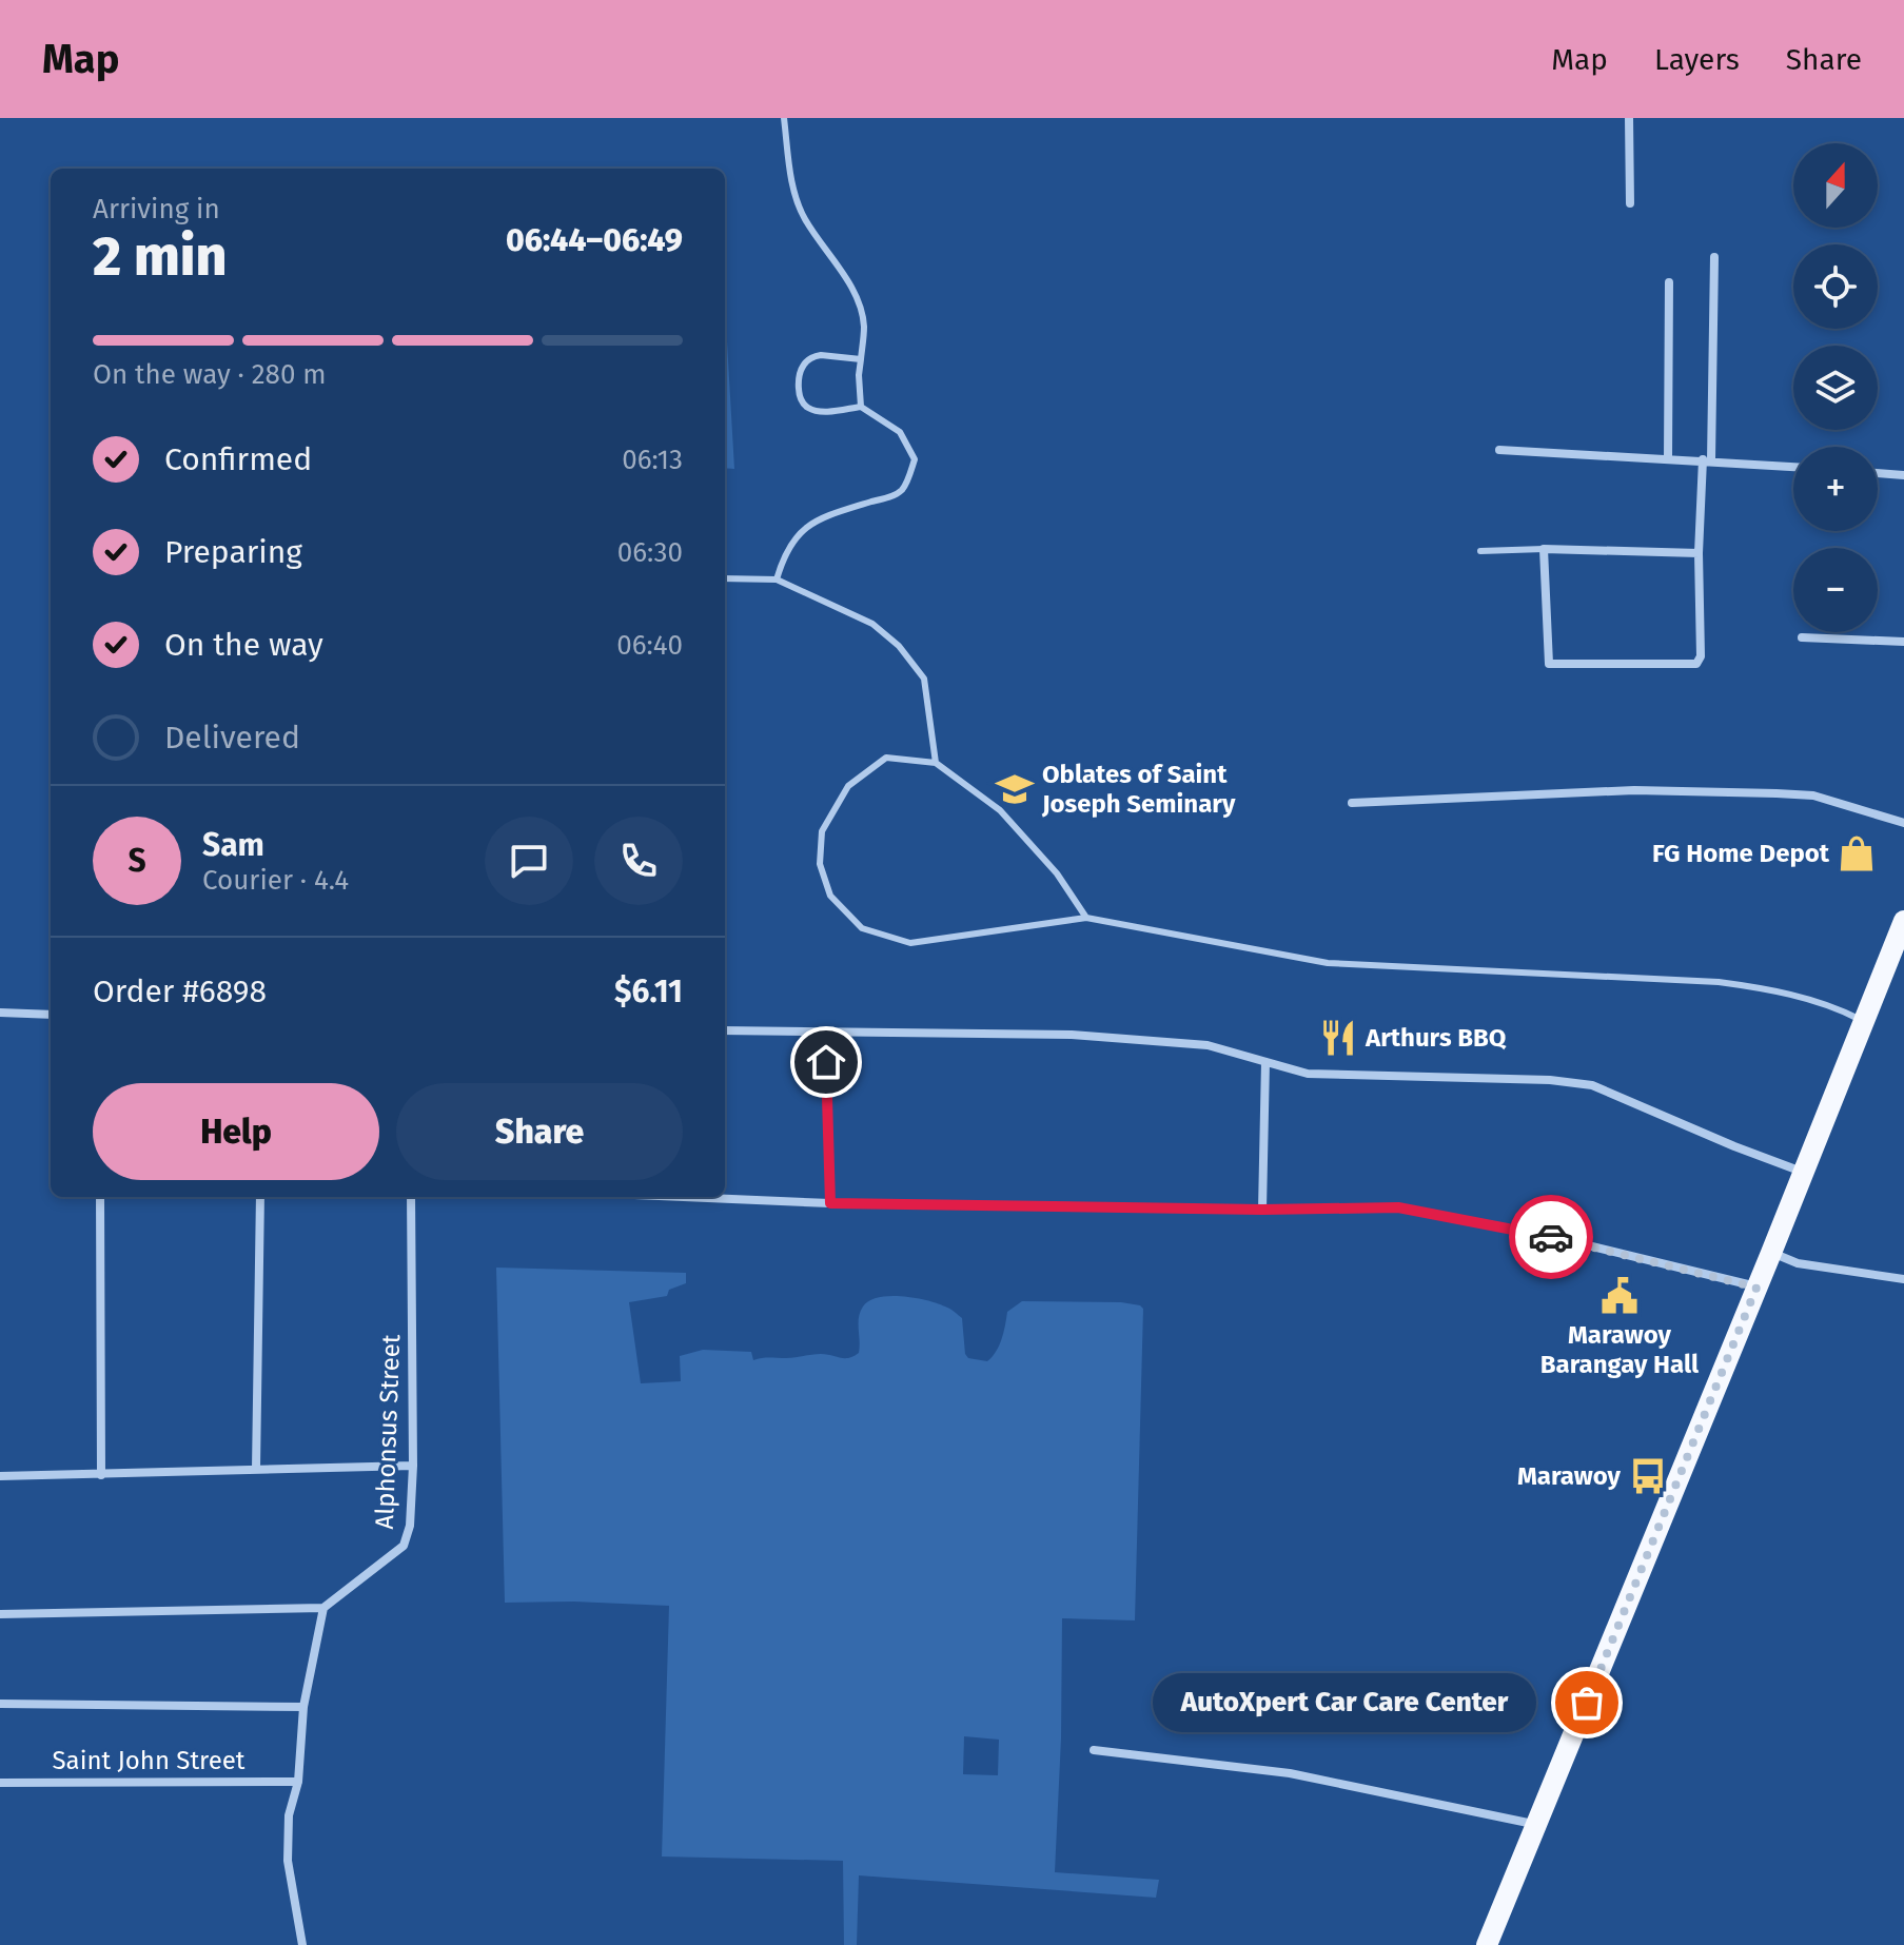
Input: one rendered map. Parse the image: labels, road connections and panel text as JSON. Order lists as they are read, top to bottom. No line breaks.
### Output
{"streets":{"street":["Alphonsus Street","Saint John Street"]},"places":{"school or university":["Oblates of Saint Joseph Seminary"],"shop":["FG Home Depot"],"restaurant":["Arthurs BBQ"],"public building":["Marawoy Barangay Hall"],"bus stop":["Marawoy"],"other":["AutoXpert Car Care Center"]},"north":"top","page":{"header":"Map","nav":["Map","Layers","Share"],"map_buttons":["+","−"],"heading":["2 min","Arriving in","06:44–06:49"],"panel":["Sam","Courier · 4.4","Order #6898","$6.11"],"bar":"On the way · 280 m","list":[["Confirmed","06:13"],["Preparing","06:30"],["On the way","06:40"],"Delivered"],"round":"S","buttons":["Help","Share"],"bubble":"AutoXpert Car Care Center"}}
